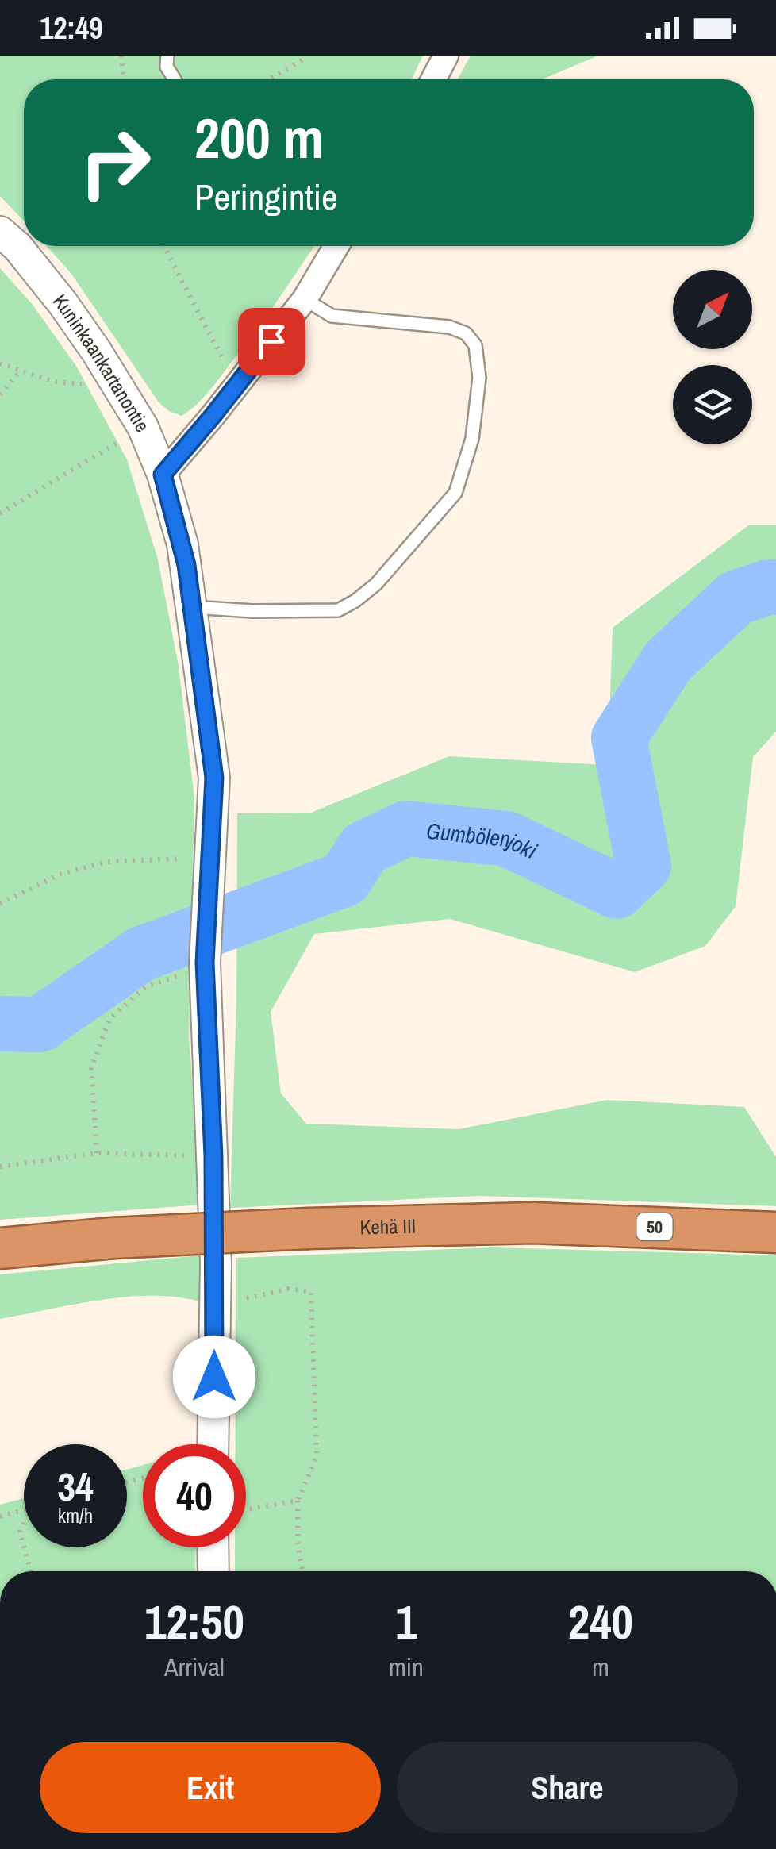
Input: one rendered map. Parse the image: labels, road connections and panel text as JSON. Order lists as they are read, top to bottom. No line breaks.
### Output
{"streets":{"highway":["Kehä III","50"],"street":["Kuninkaankartanontie"]},"water":["Gumbölenjoki"],"north":"top right","page":{"status":"12:49","turn":["200 m","Peringintie"],"speed":"34 km/h","limit":"40","eta":["12:50","Arrival","1","min","240","m"],"buttons":["Exit","Share"]}}
